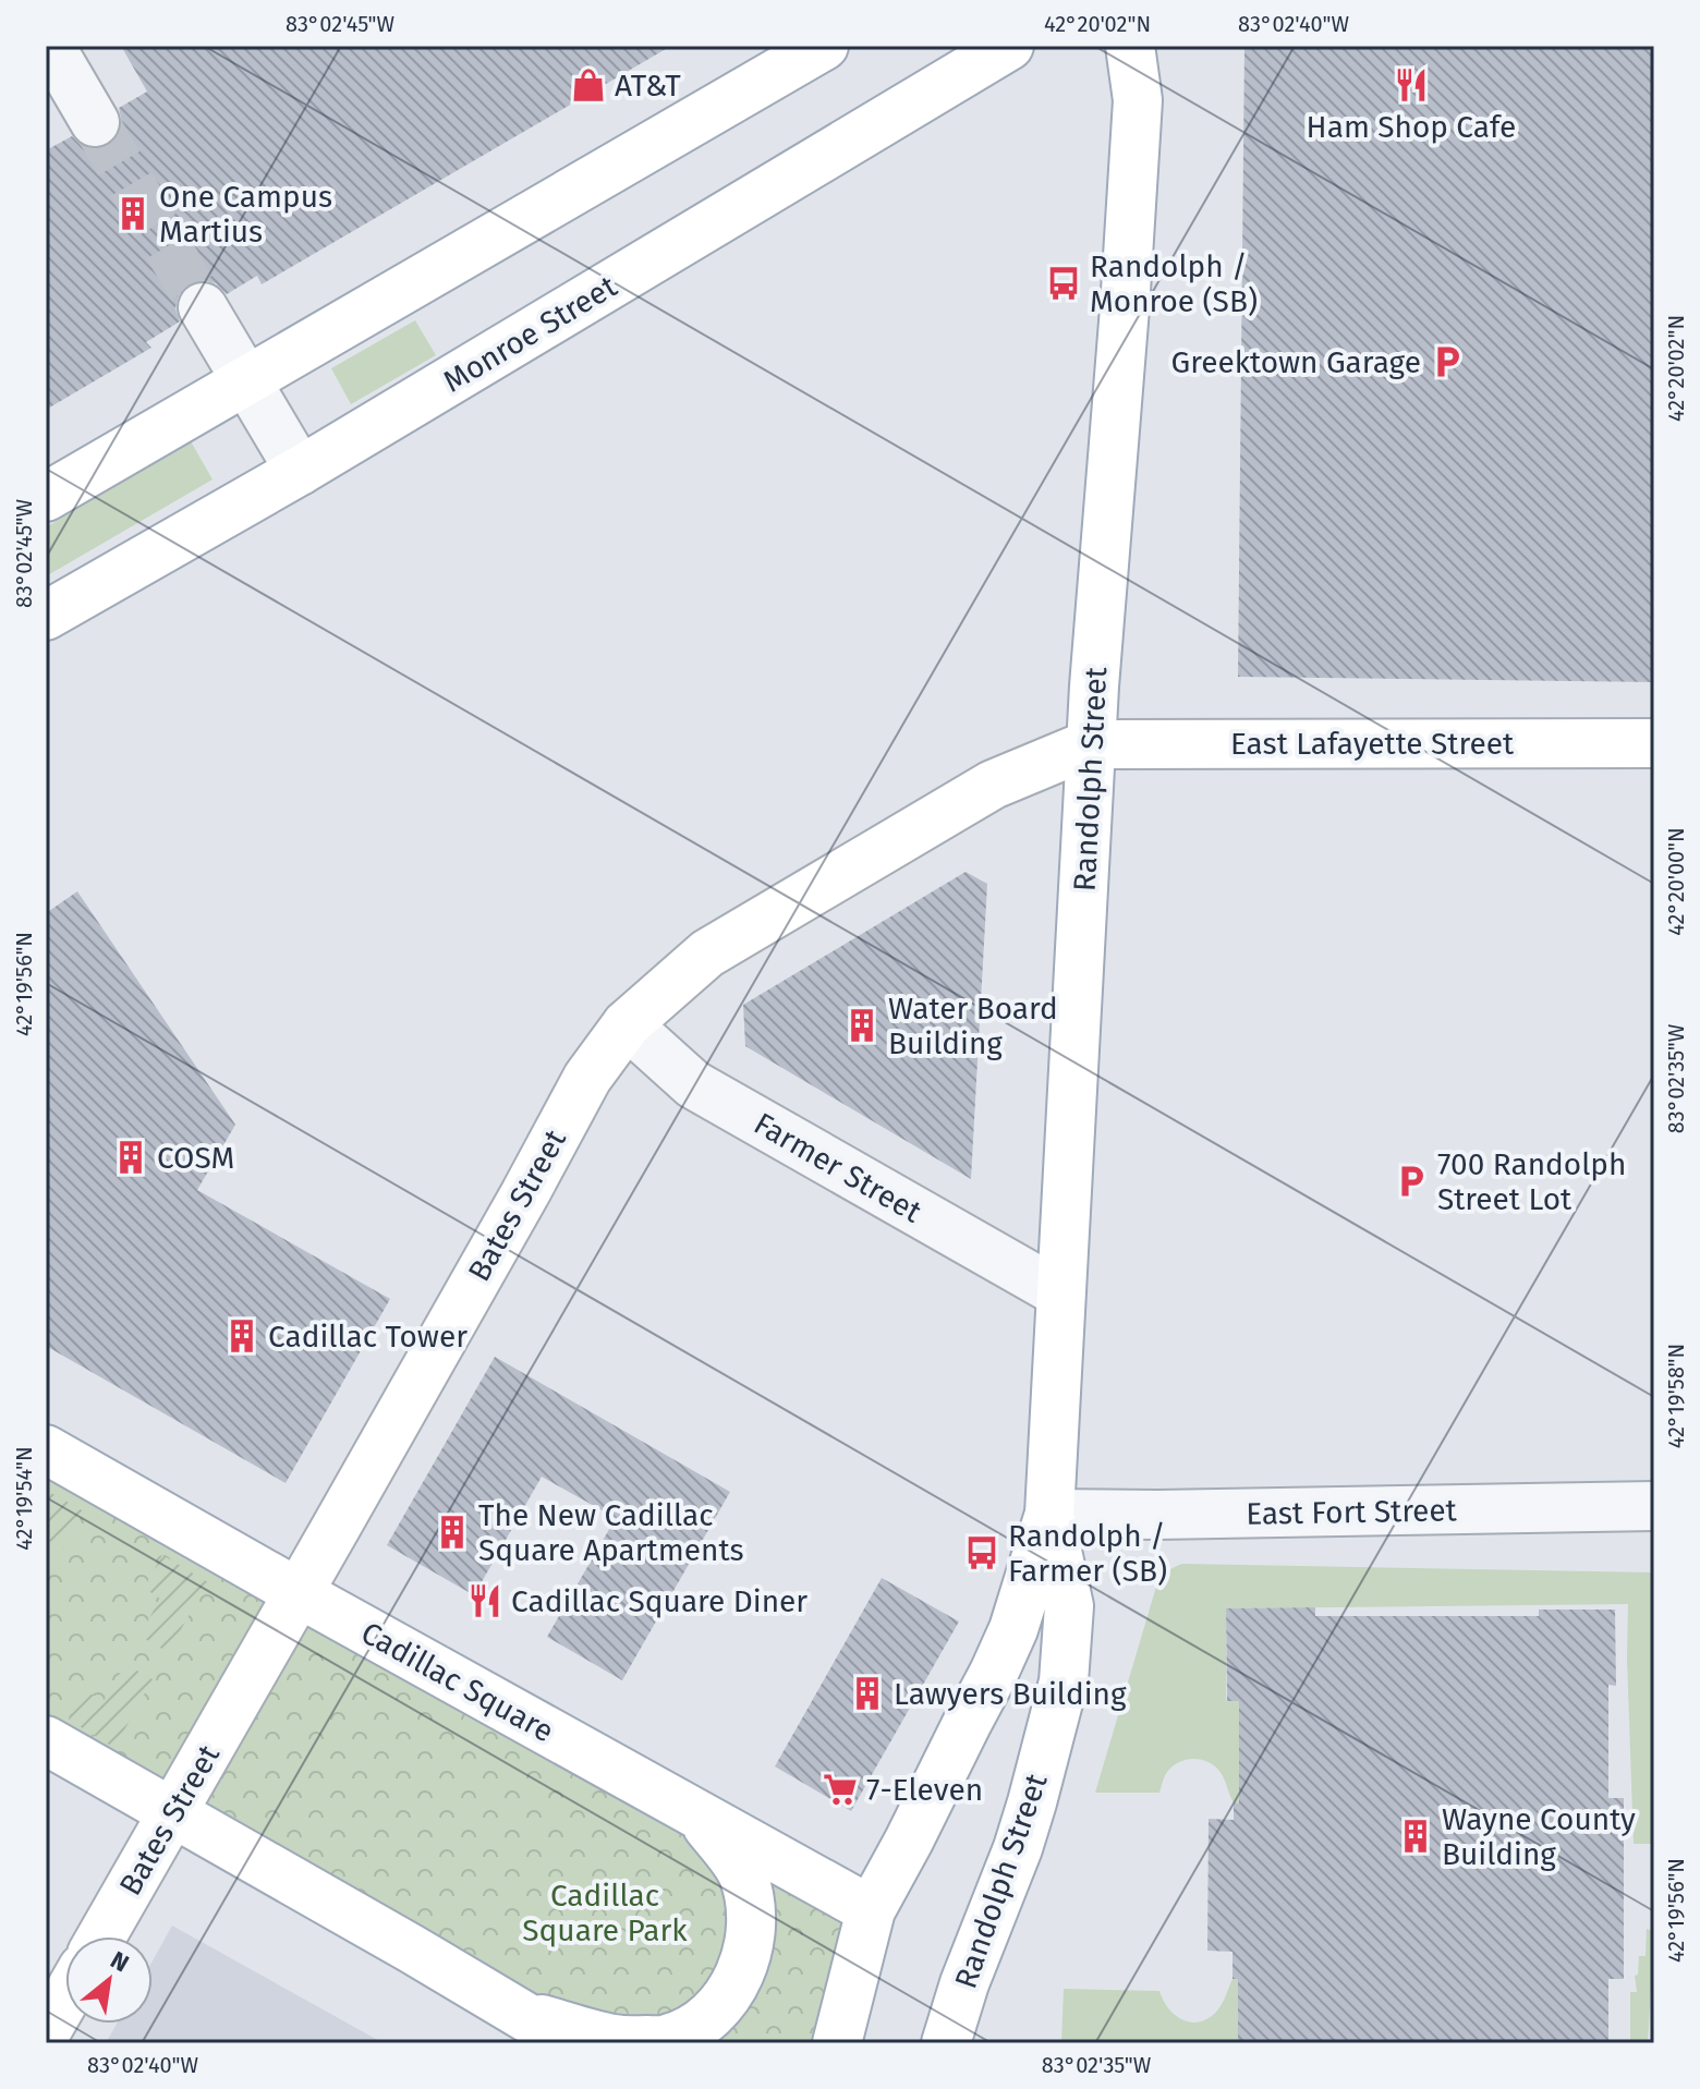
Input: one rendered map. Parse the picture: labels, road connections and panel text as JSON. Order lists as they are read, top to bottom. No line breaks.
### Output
{"streets":{"main road":["Monroe Street","East Lafayette Street","Randolph Street","Bates Street","Cadillac Square"],"street":["Farmer Street","East Fort Street"]},"crossings":[["East Lafayette Street","Randolph Street"],["East Lafayette Street","Bates Street"],["Randolph Street","Farmer Street"],["Randolph Street","Bates Street"],["Randolph Street","East Fort Street"],["Randolph Street","Cadillac Square"],["Farmer Street","Bates Street"],["Bates Street","Cadillac Square"]],"parks":["Cadillac Square Park"],"places":{"shop":["AT&T"],"restaurant":["Ham Shop Cafe","Cadillac Square Diner"],"building":["One Campus Martius","Water Board Building","COSM","Cadillac Tower","The New Cadillac Square Apartments","Lawyers Building","Wayne County Building"],"bus stop":["Randolph / Monroe (SB)","Randolph / Farmer (SB)"],"parking":["Greektown Garage","700 Randolph Street Lot"],"supermarket":["7-Eleven"]},"north":"top right","coordinates":["83°02'45\"W","42°20'02\"N","83°02'40\"W","42°20'00\"N","42°19'56\"N","83°02'35\"W","42°19'58\"N","42°19'54\"N"]}
